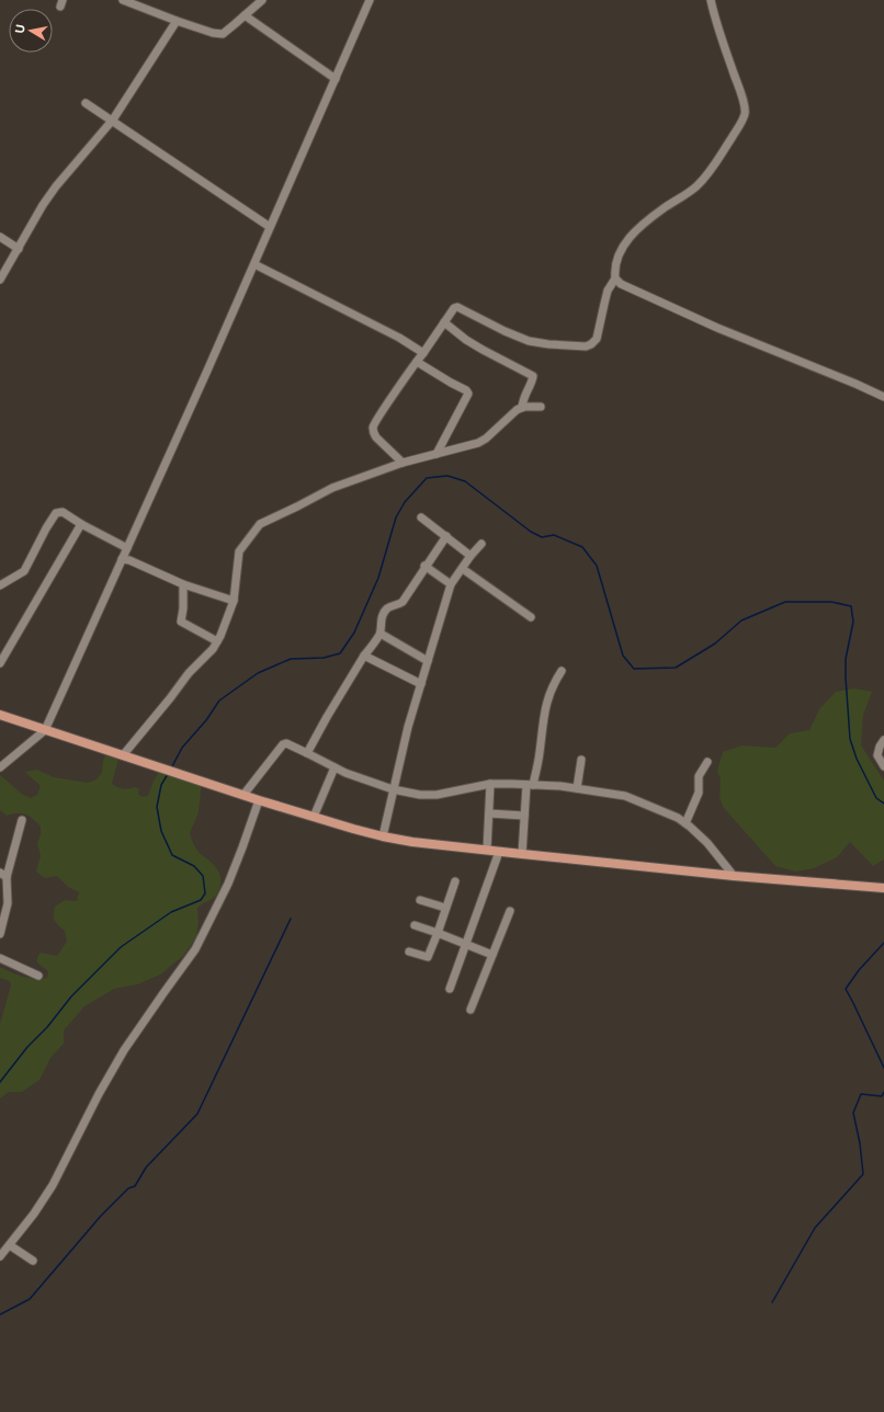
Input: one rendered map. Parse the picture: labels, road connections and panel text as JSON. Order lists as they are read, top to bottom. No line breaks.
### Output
{"north":"left"}
